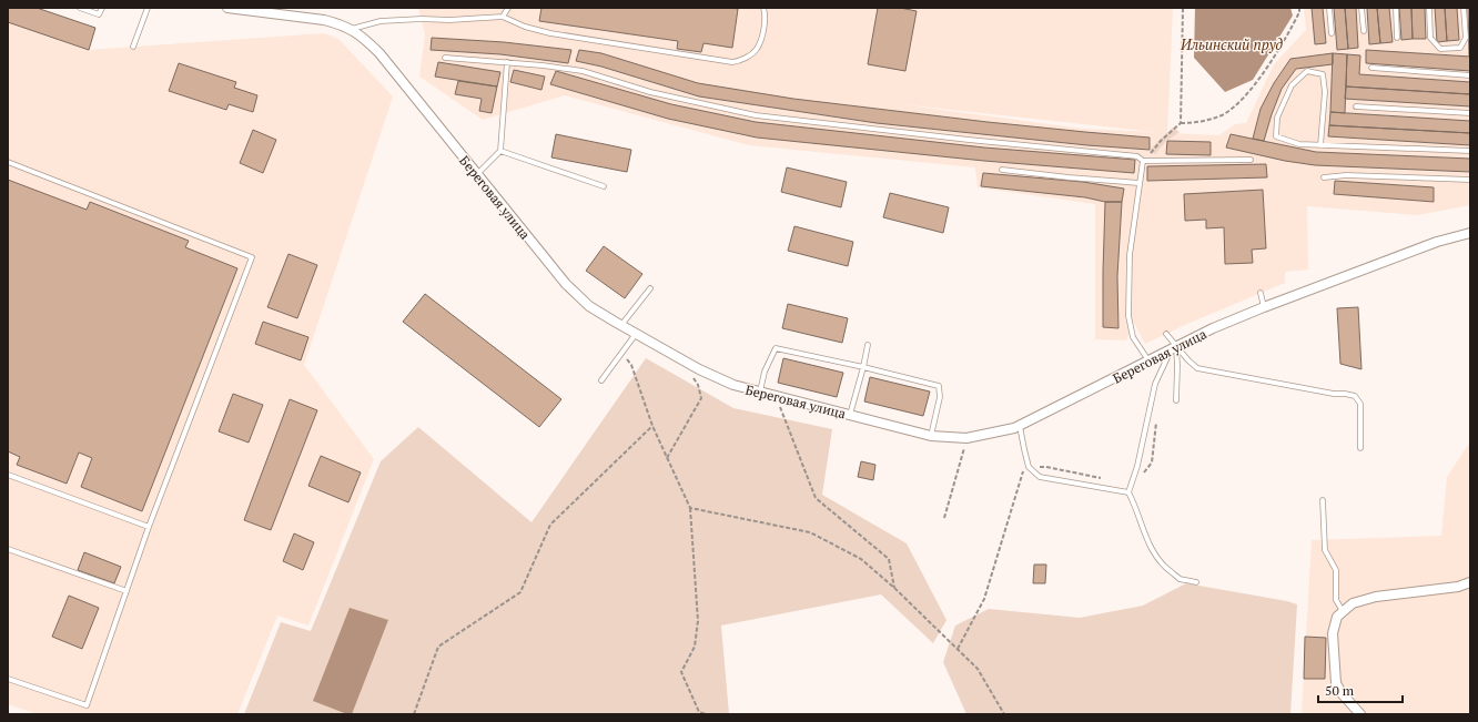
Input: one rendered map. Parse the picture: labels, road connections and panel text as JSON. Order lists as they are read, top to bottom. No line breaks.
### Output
{"streets":{"street":["Береговая улица"]},"water":["Ильинский пруд"],"scale_bar":"50 m"}
